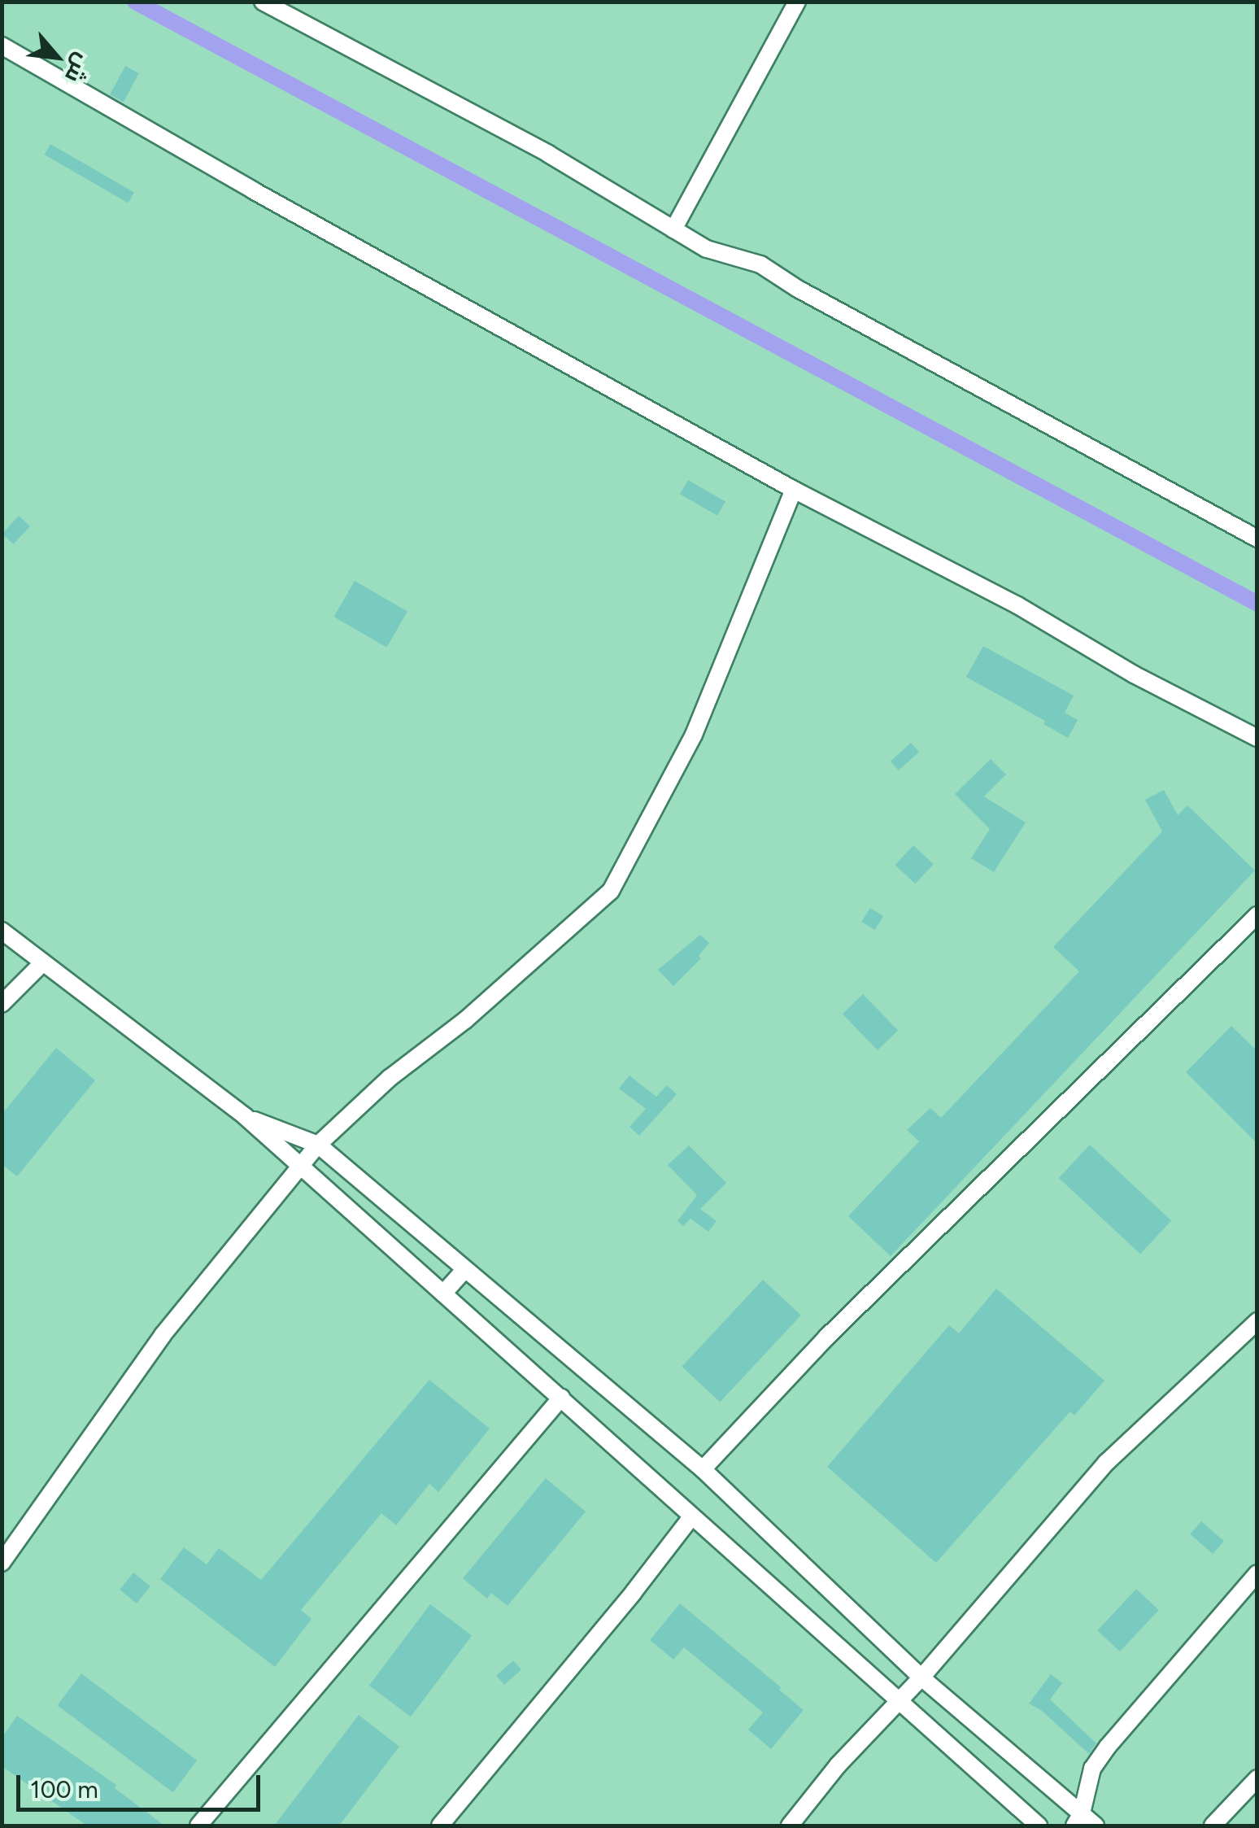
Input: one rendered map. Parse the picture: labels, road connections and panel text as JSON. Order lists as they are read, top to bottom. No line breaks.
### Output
{"scale_bar":"100 m","north":"bottom right"}
